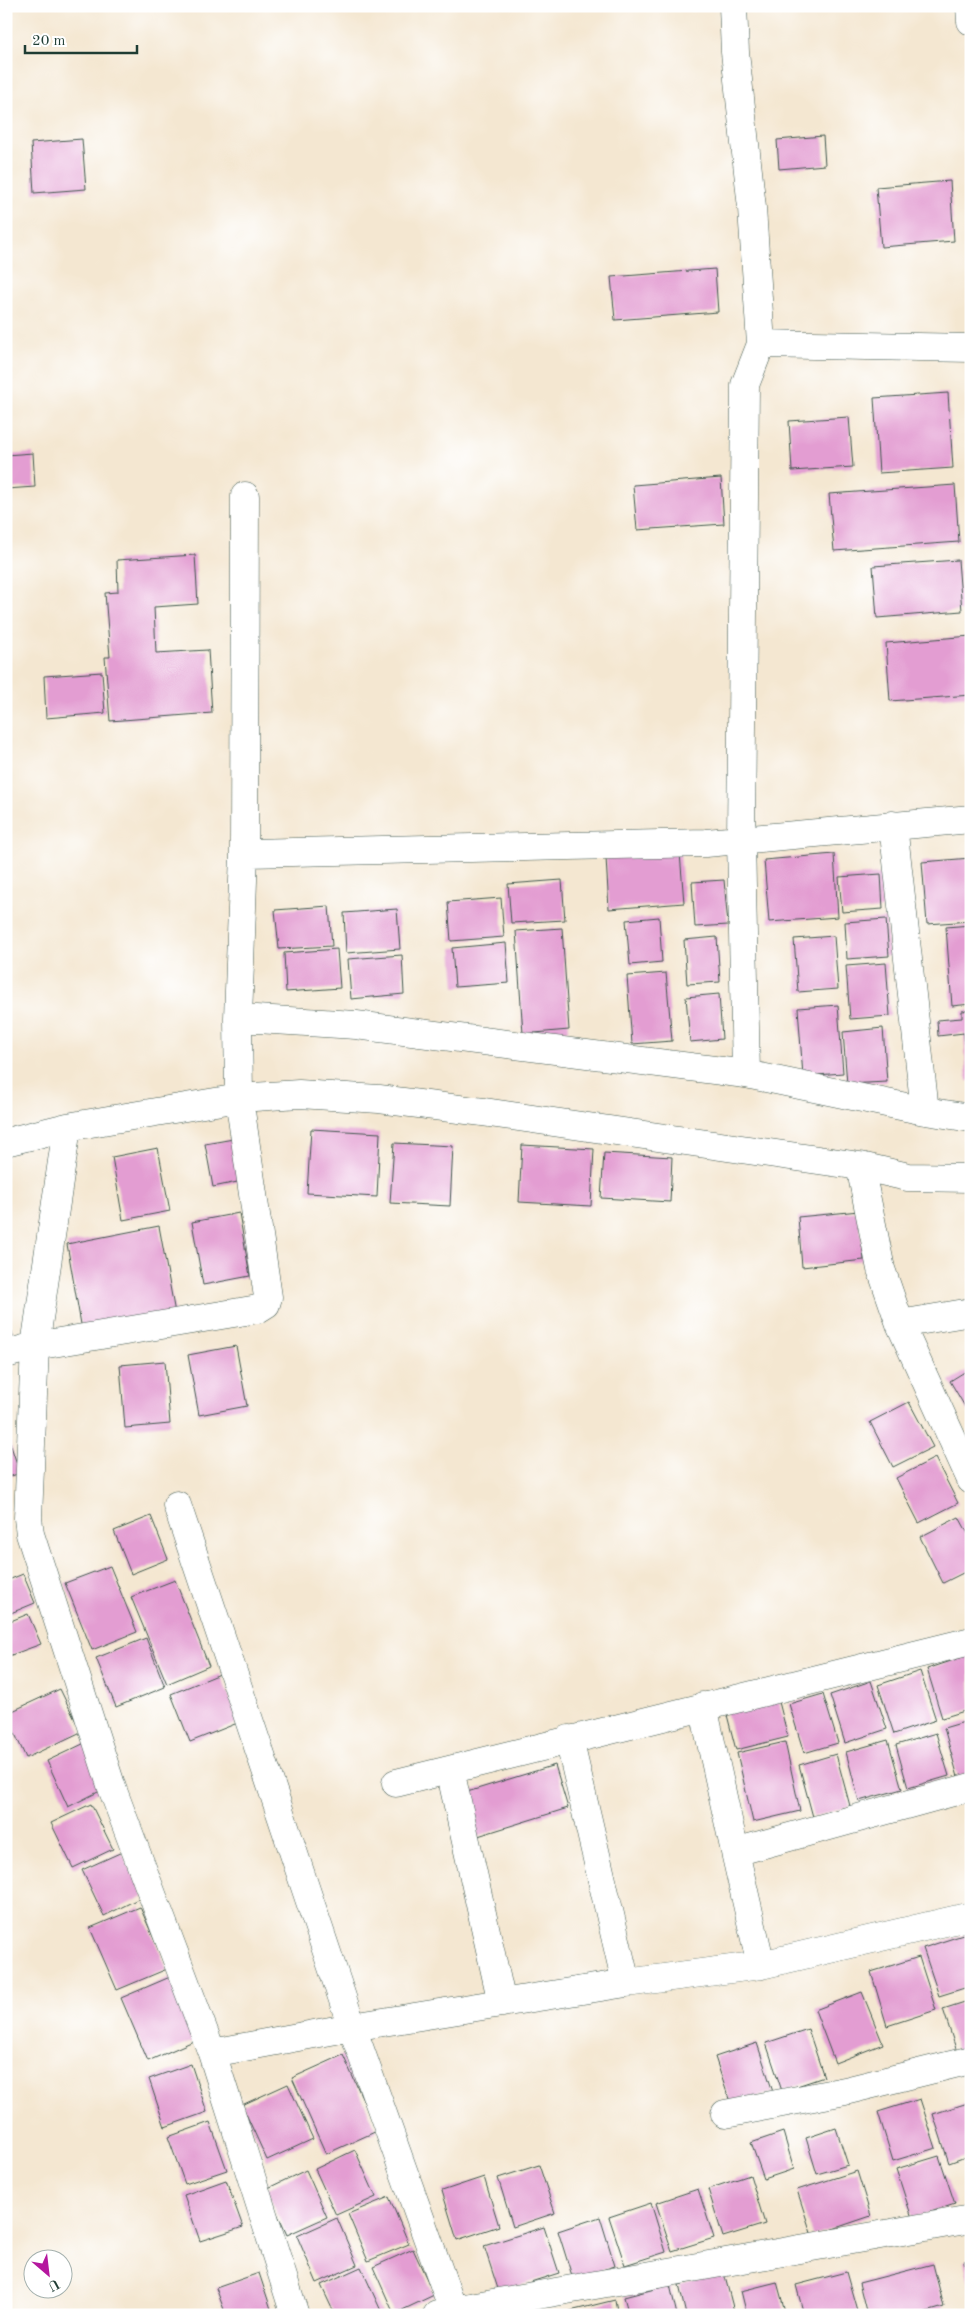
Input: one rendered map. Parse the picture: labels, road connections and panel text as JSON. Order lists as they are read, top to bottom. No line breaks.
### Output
{"scale_bar":"20 m","north":"bottom right"}
